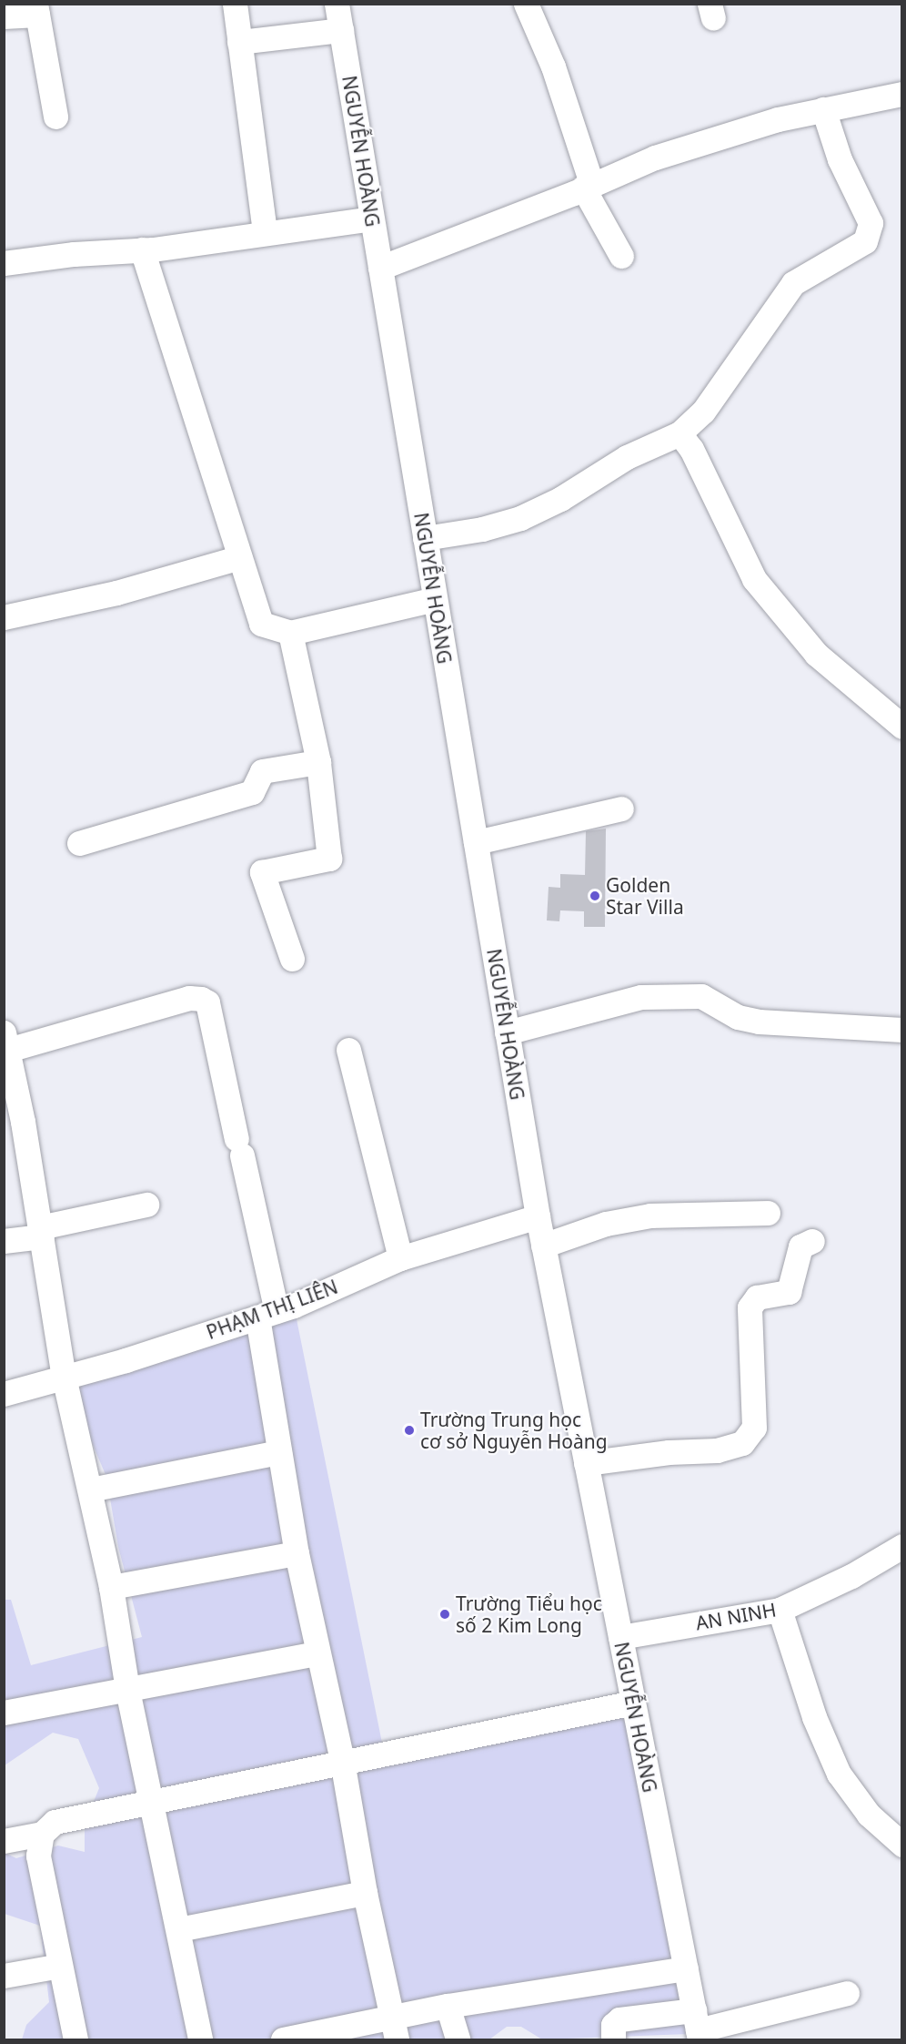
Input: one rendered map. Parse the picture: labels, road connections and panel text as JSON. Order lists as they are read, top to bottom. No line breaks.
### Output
{"streets":{"street":["NGUYỄN HOÀNG","PHẠM THỊ LIÊN","AN NINH"]},"crossings":[["NGUYỄN HOÀNG","PHẠM THỊ LIÊN"],["NGUYỄN HOÀNG","AN NINH"]],"places":["Golden Star Villa","Trường Trung học cơ sở Nguyễn Hoàng","Trường Tiểu học số 2 Kim Long"]}
